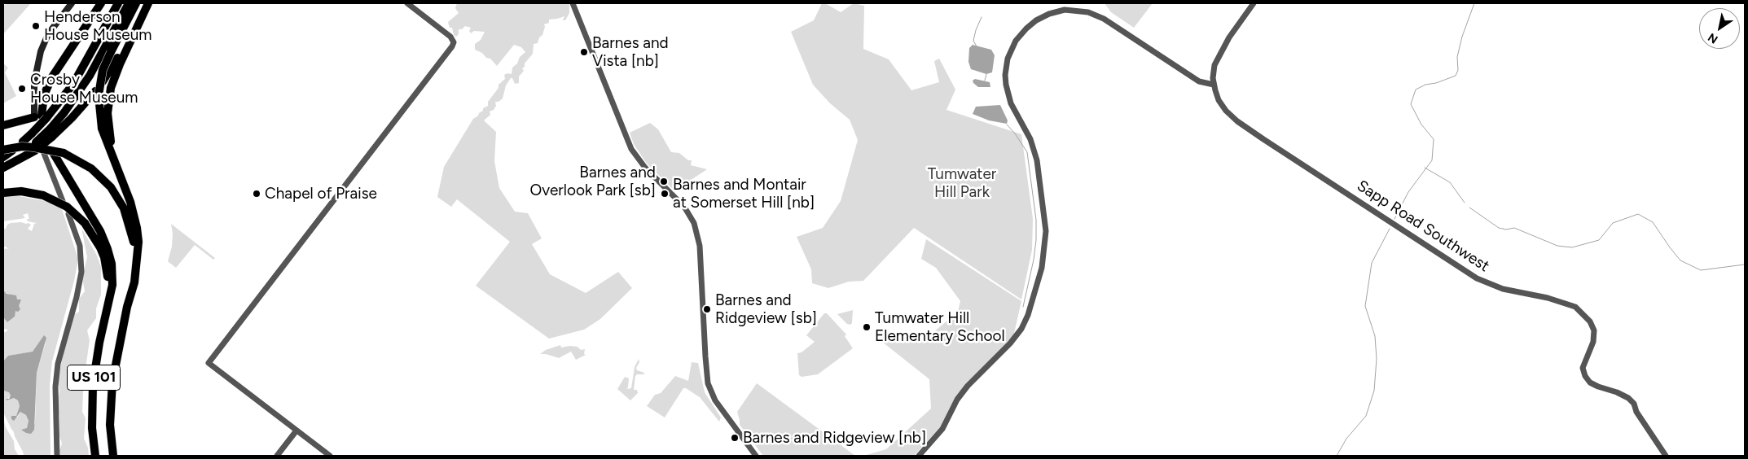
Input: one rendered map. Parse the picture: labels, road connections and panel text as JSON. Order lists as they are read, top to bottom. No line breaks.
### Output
{"streets":{"highway":["US 101"],"street":["Sapp Road Southwest"]},"parks":["Tumwater Hill Park"],"places":["Henderson House Museum","Barnes and Vista [nb]","Crosby House Museum","Barnes and Overlook Park [sb]","Chapel of Praise","Barnes and Montair at Somerset Hill [nb]","Barnes and Ridgeview [sb]","Tumwater Hill Elementary School","Barnes and Ridgeview [nb]"],"north":"bottom left"}
